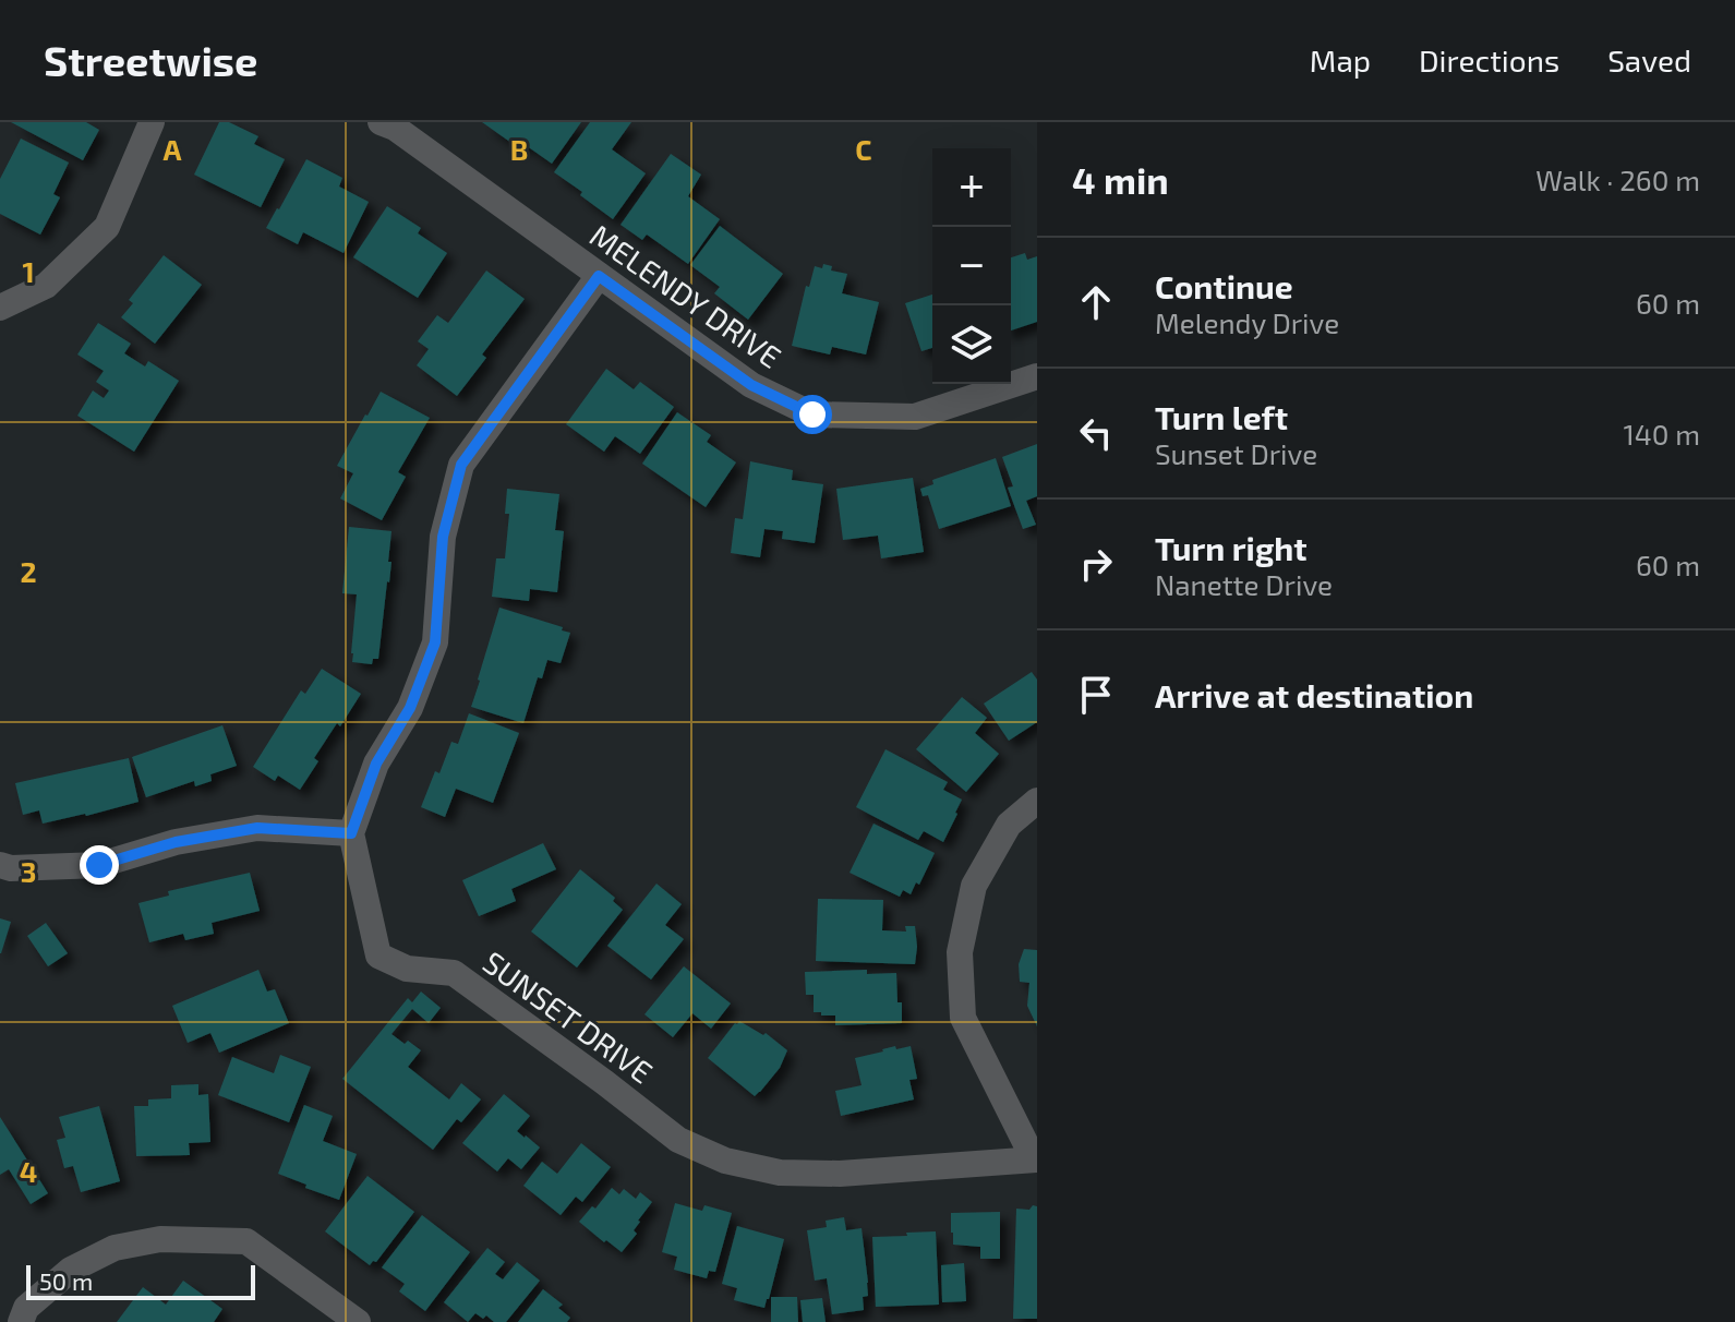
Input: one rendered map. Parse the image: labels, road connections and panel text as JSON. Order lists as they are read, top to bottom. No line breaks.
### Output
{"streets":{"street":["MELENDY DRIVE","SUNSET DRIVE"]},"scale_bar":"50 m","page":{"header":"Streetwise","nav":["Map","Directions","Saved"],"heading":["4 min","Walk · 260 m"],"map_buttons":["+","−"],"list":[["Continue","Melendy Drive","60 m"],["Turn left","Sunset Drive","140 m"],["Turn right","Nanette Drive","60 m"],"Arrive at destination"],"scale":"50 m"},"grid":{"columns":["A","B","C"],"rows":["1","2","3","4"]}}
